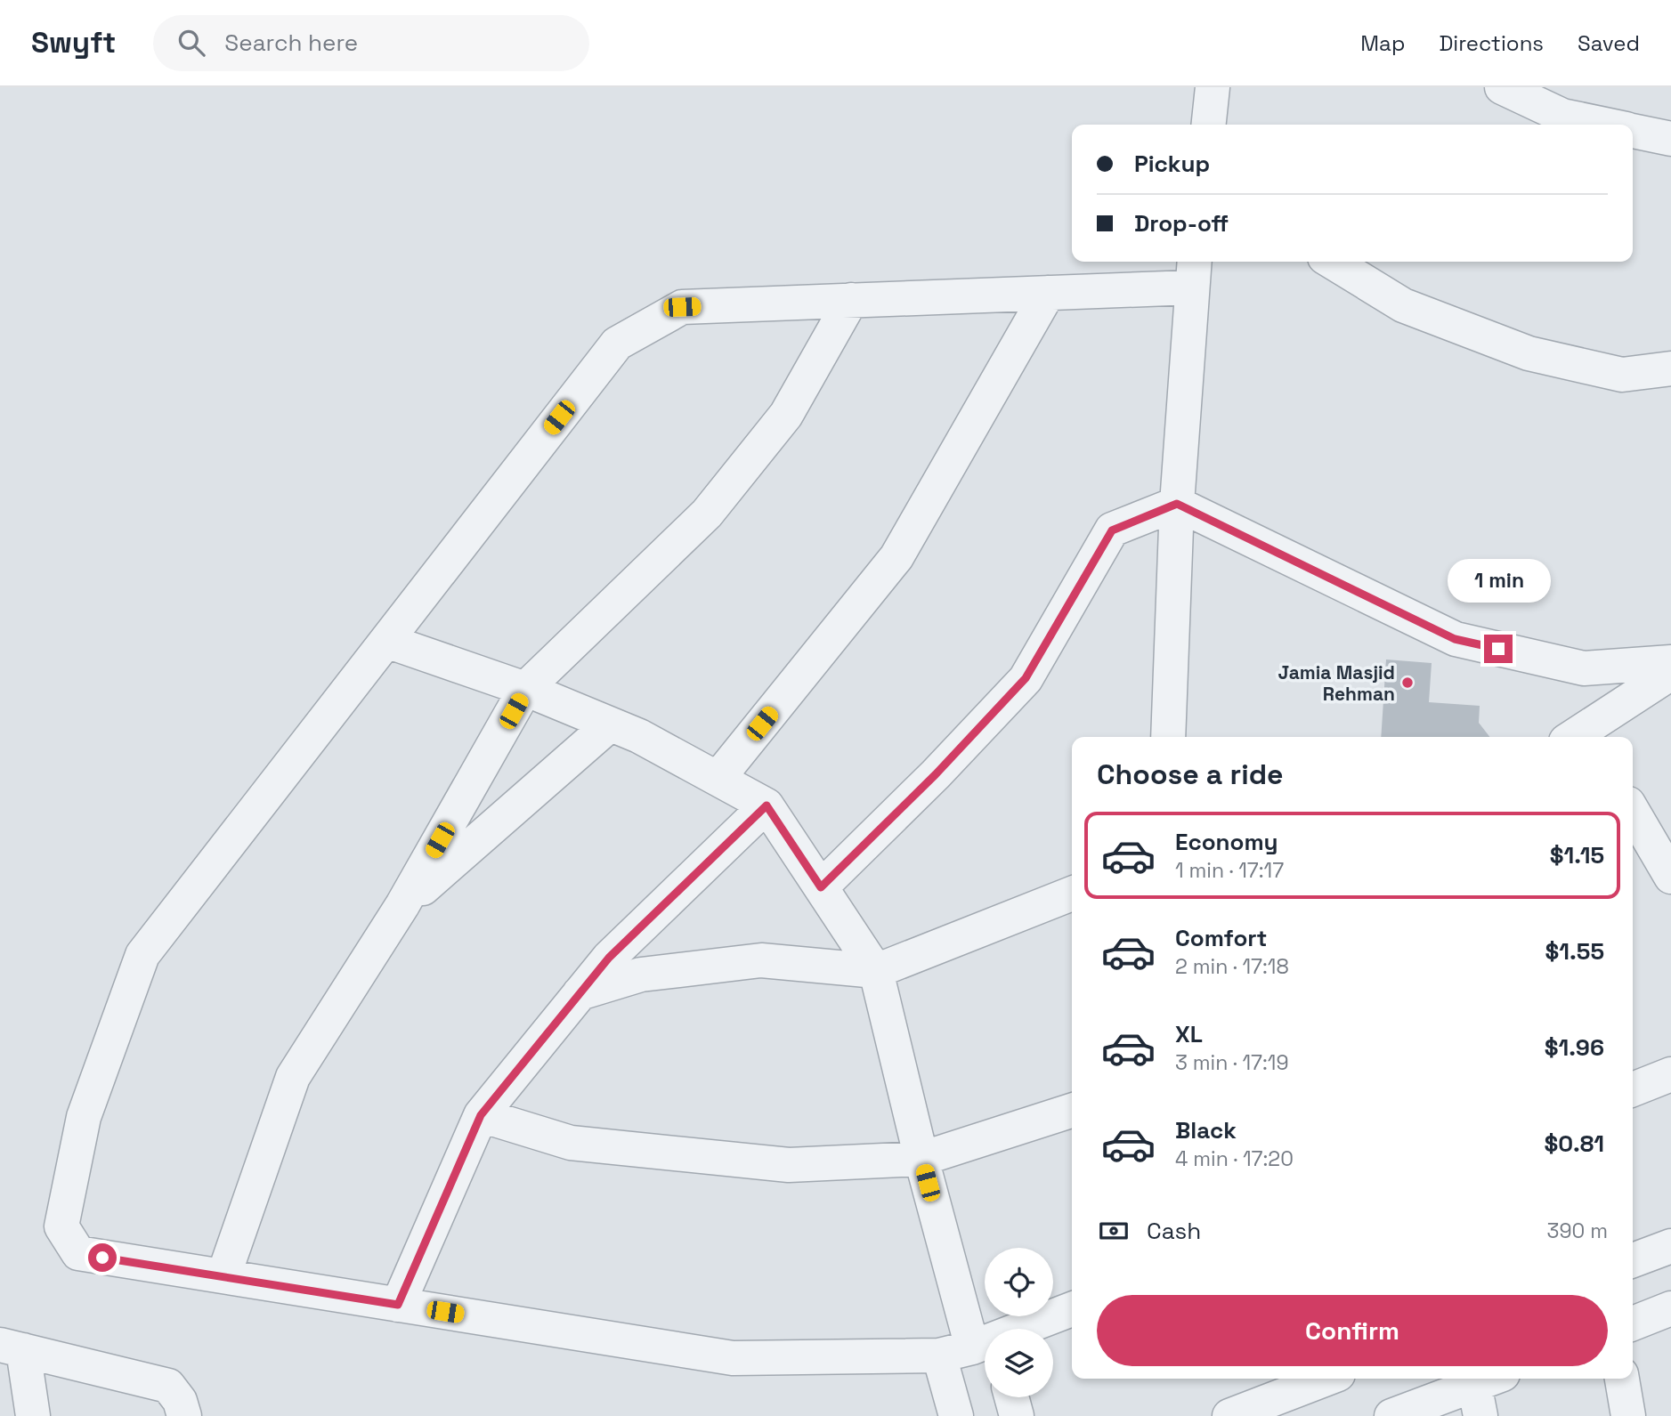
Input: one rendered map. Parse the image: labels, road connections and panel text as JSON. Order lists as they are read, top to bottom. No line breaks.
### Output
{"places":["Jamia Masjid Rehman"],"page":{"header":"Swyft","search":"Search here","nav":["Map","Directions","Saved"],"banner":["Pickup","Drop-off"],"bubble":"1 min","heading":"Choose a ride","list":[{"name":"Economy","note":"1 min · 17:17","value":"$1.15"},{"name":"Comfort","note":"2 min · 17:18","value":"$1.55"},{"name":"XL","note":"3 min · 17:19","value":"$1.96"},{"name":"Black","note":"4 min · 17:20","value":"$0.81"}],"pay":["Cash","390 m"],"buttons":"Confirm"}}
